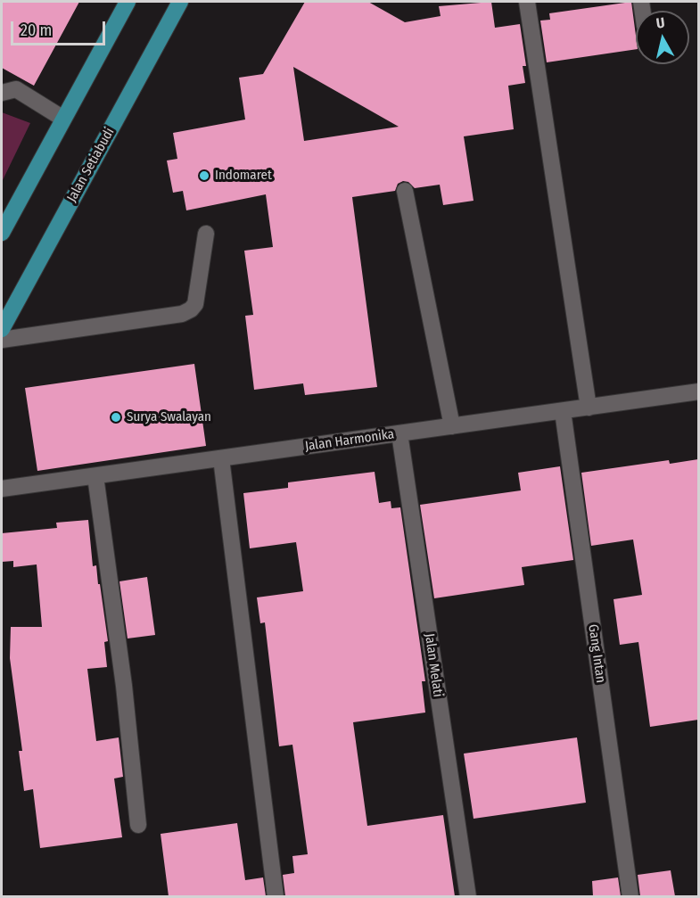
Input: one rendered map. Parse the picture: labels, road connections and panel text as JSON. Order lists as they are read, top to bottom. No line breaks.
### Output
{"streets":{"main road":["Jalan Setiabudi"],"street":["Jalan Harmonika","Gang Intan","Jalan Melati"]},"crossings":[["Jalan Harmonika","Gang Intan"],["Jalan Harmonika","Jalan Melati"]],"places":["Indomaret","Surya Swalayan"],"scale_bar":"20 m","north":"top"}
